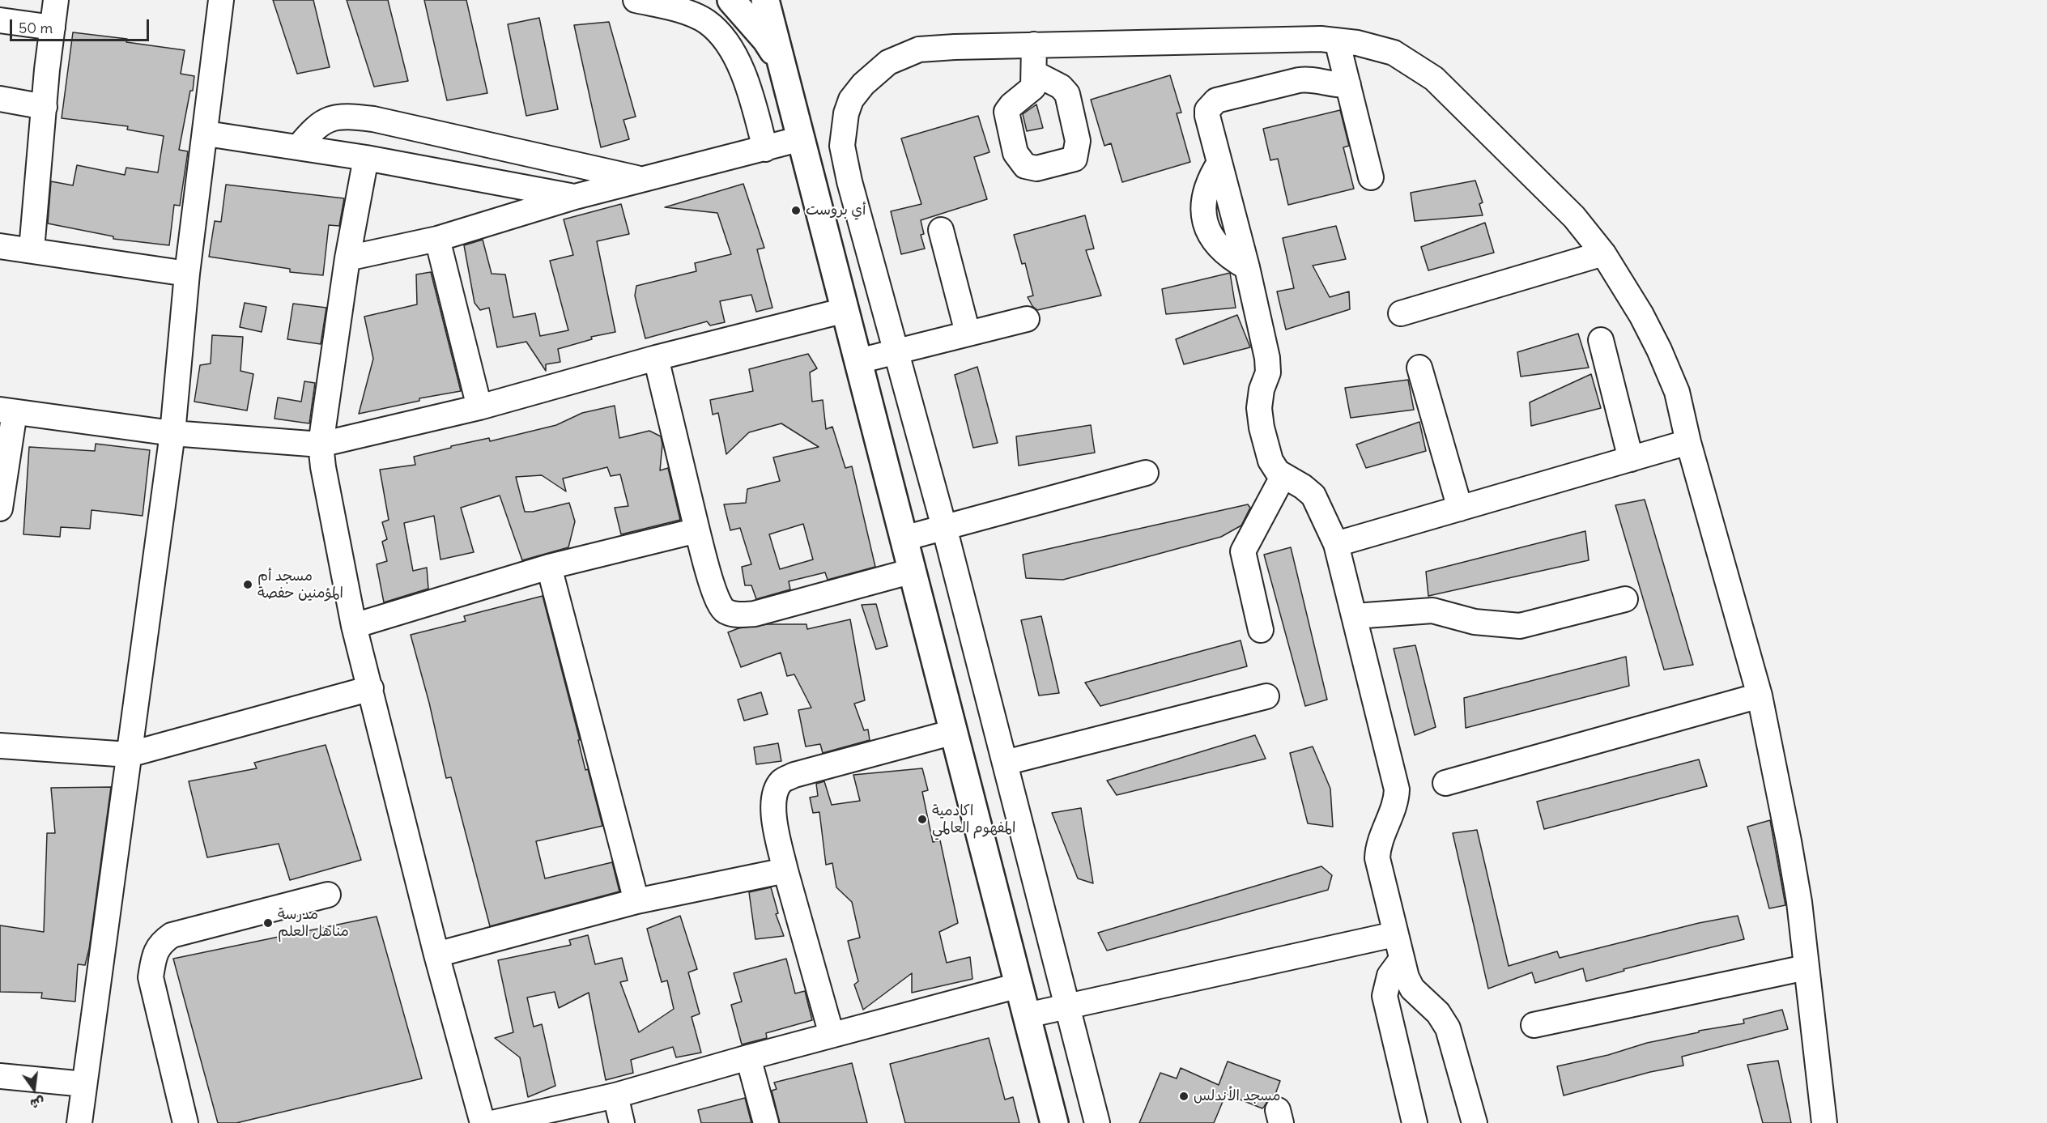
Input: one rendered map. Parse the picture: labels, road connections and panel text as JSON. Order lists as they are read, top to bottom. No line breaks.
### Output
{"places":["أي بروست","مسجد أم المؤمنين حفصة","اكادمية المفهوم العالمي","مدرسة مناهل العلم","مسجد الأندلس"],"scale_bar":"50 m","north":"bottom"}
